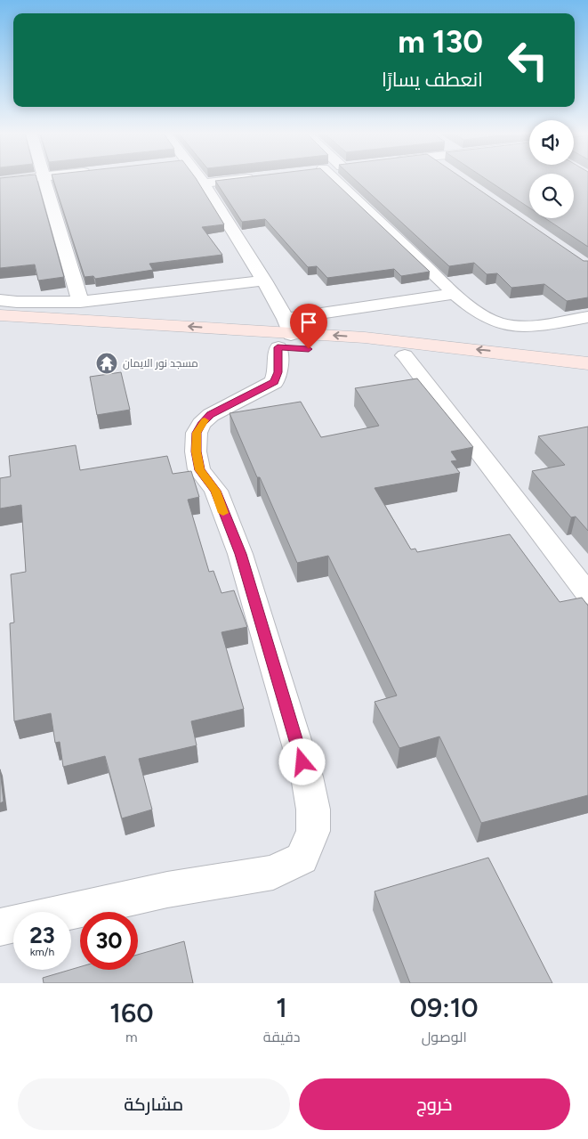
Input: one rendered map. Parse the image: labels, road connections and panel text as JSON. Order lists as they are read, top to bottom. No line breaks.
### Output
{"places":{"temple":["مسجد نور الايمان"]},"page":{"turn":["130 m","انعطف يسارًا"],"speed":"23 km/h","limit":"30","eta":["09:10","الوصول","1","دقيقة","160","m"],"buttons":["خروج","مشاركة"]}}
